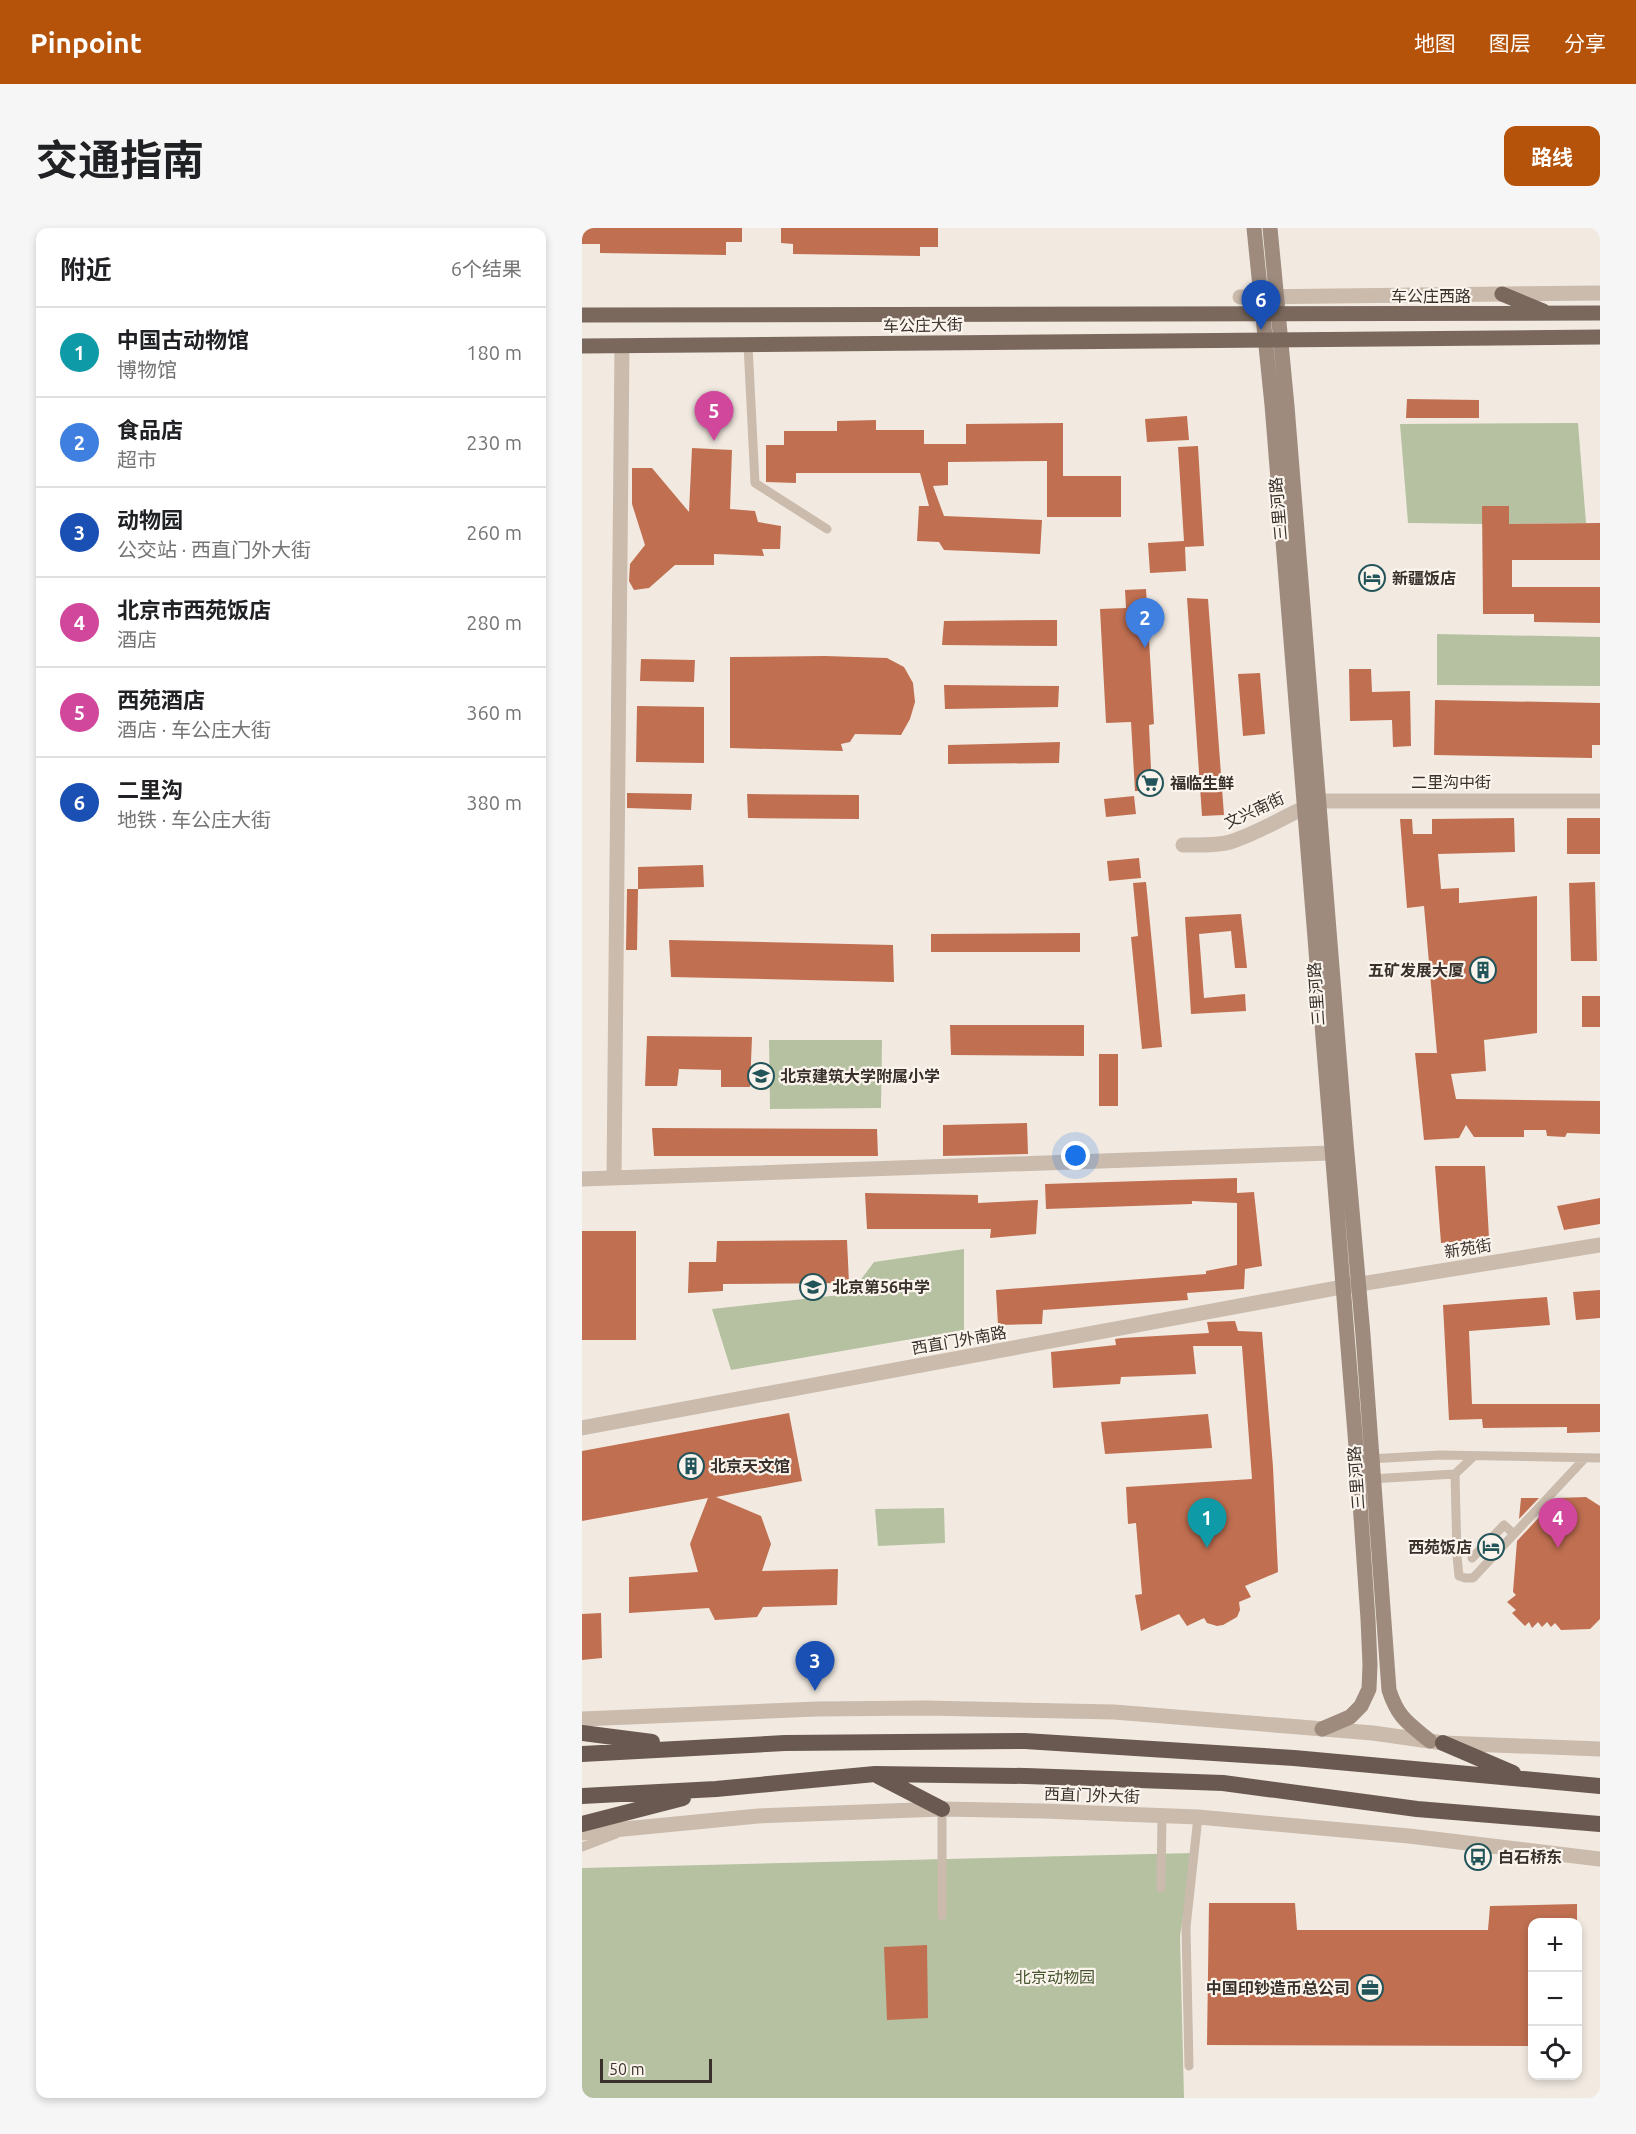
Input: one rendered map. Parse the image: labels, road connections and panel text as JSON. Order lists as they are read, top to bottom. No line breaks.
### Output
{"streets":{"highway":["西直门外大街"],"main road":["车公庄西路","车公庄大街","三里河路"],"street":["二里沟中街","文兴南街","新苑街","西直门外南路"]},"crossings":[["车公庄西路","车公庄大街"],["车公庄西路","三里河路"],["车公庄大街","三里河路"],["三里河路","二里沟中街"],["三里河路","文兴南街"],["三里河路","新苑街"],["三里河路","西直门外南路"],["二里沟中街","文兴南街"],["新苑街","西直门外南路"]],"parks":["北京动物园"],"places":{"hotel":["新疆饭店","西苑饭店"],"supermarket":["福临生鲜"],"building":["五矿发展大厦","北京天文馆"],"school or university":["北京建筑大学附属小学","北京第56中学"],"bus stop":["白石桥东"],"office":["中国印钞造币总公司"]},"scale_bar":"50 m","page":{"header":"Pinpoint","nav":["地图","图层","分享"],"title":"交通指南","buttons":"路线","heading":["附近","6个结果"],"pins":["6","5","2","1","4","3"],"list":[{"mark":"1","name":"中国古动物馆","note":"博物馆","value":"180 m"},{"mark":"2","name":"食品店","note":"超市","value":"230 m"},{"mark":"3","name":"动物园","note":"公交站 · 西直门外大街","value":"260 m"},{"mark":"4","name":"北京市西苑饭店","note":"酒店","value":"280 m"},{"mark":"5","name":"西苑酒店","note":"酒店 · 车公庄大街","value":"360 m"},{"mark":"6","name":"二里沟","note":"地铁 · 车公庄大街","value":"380 m"}],"map_buttons":["+","−"],"scale":"50 m"}}
